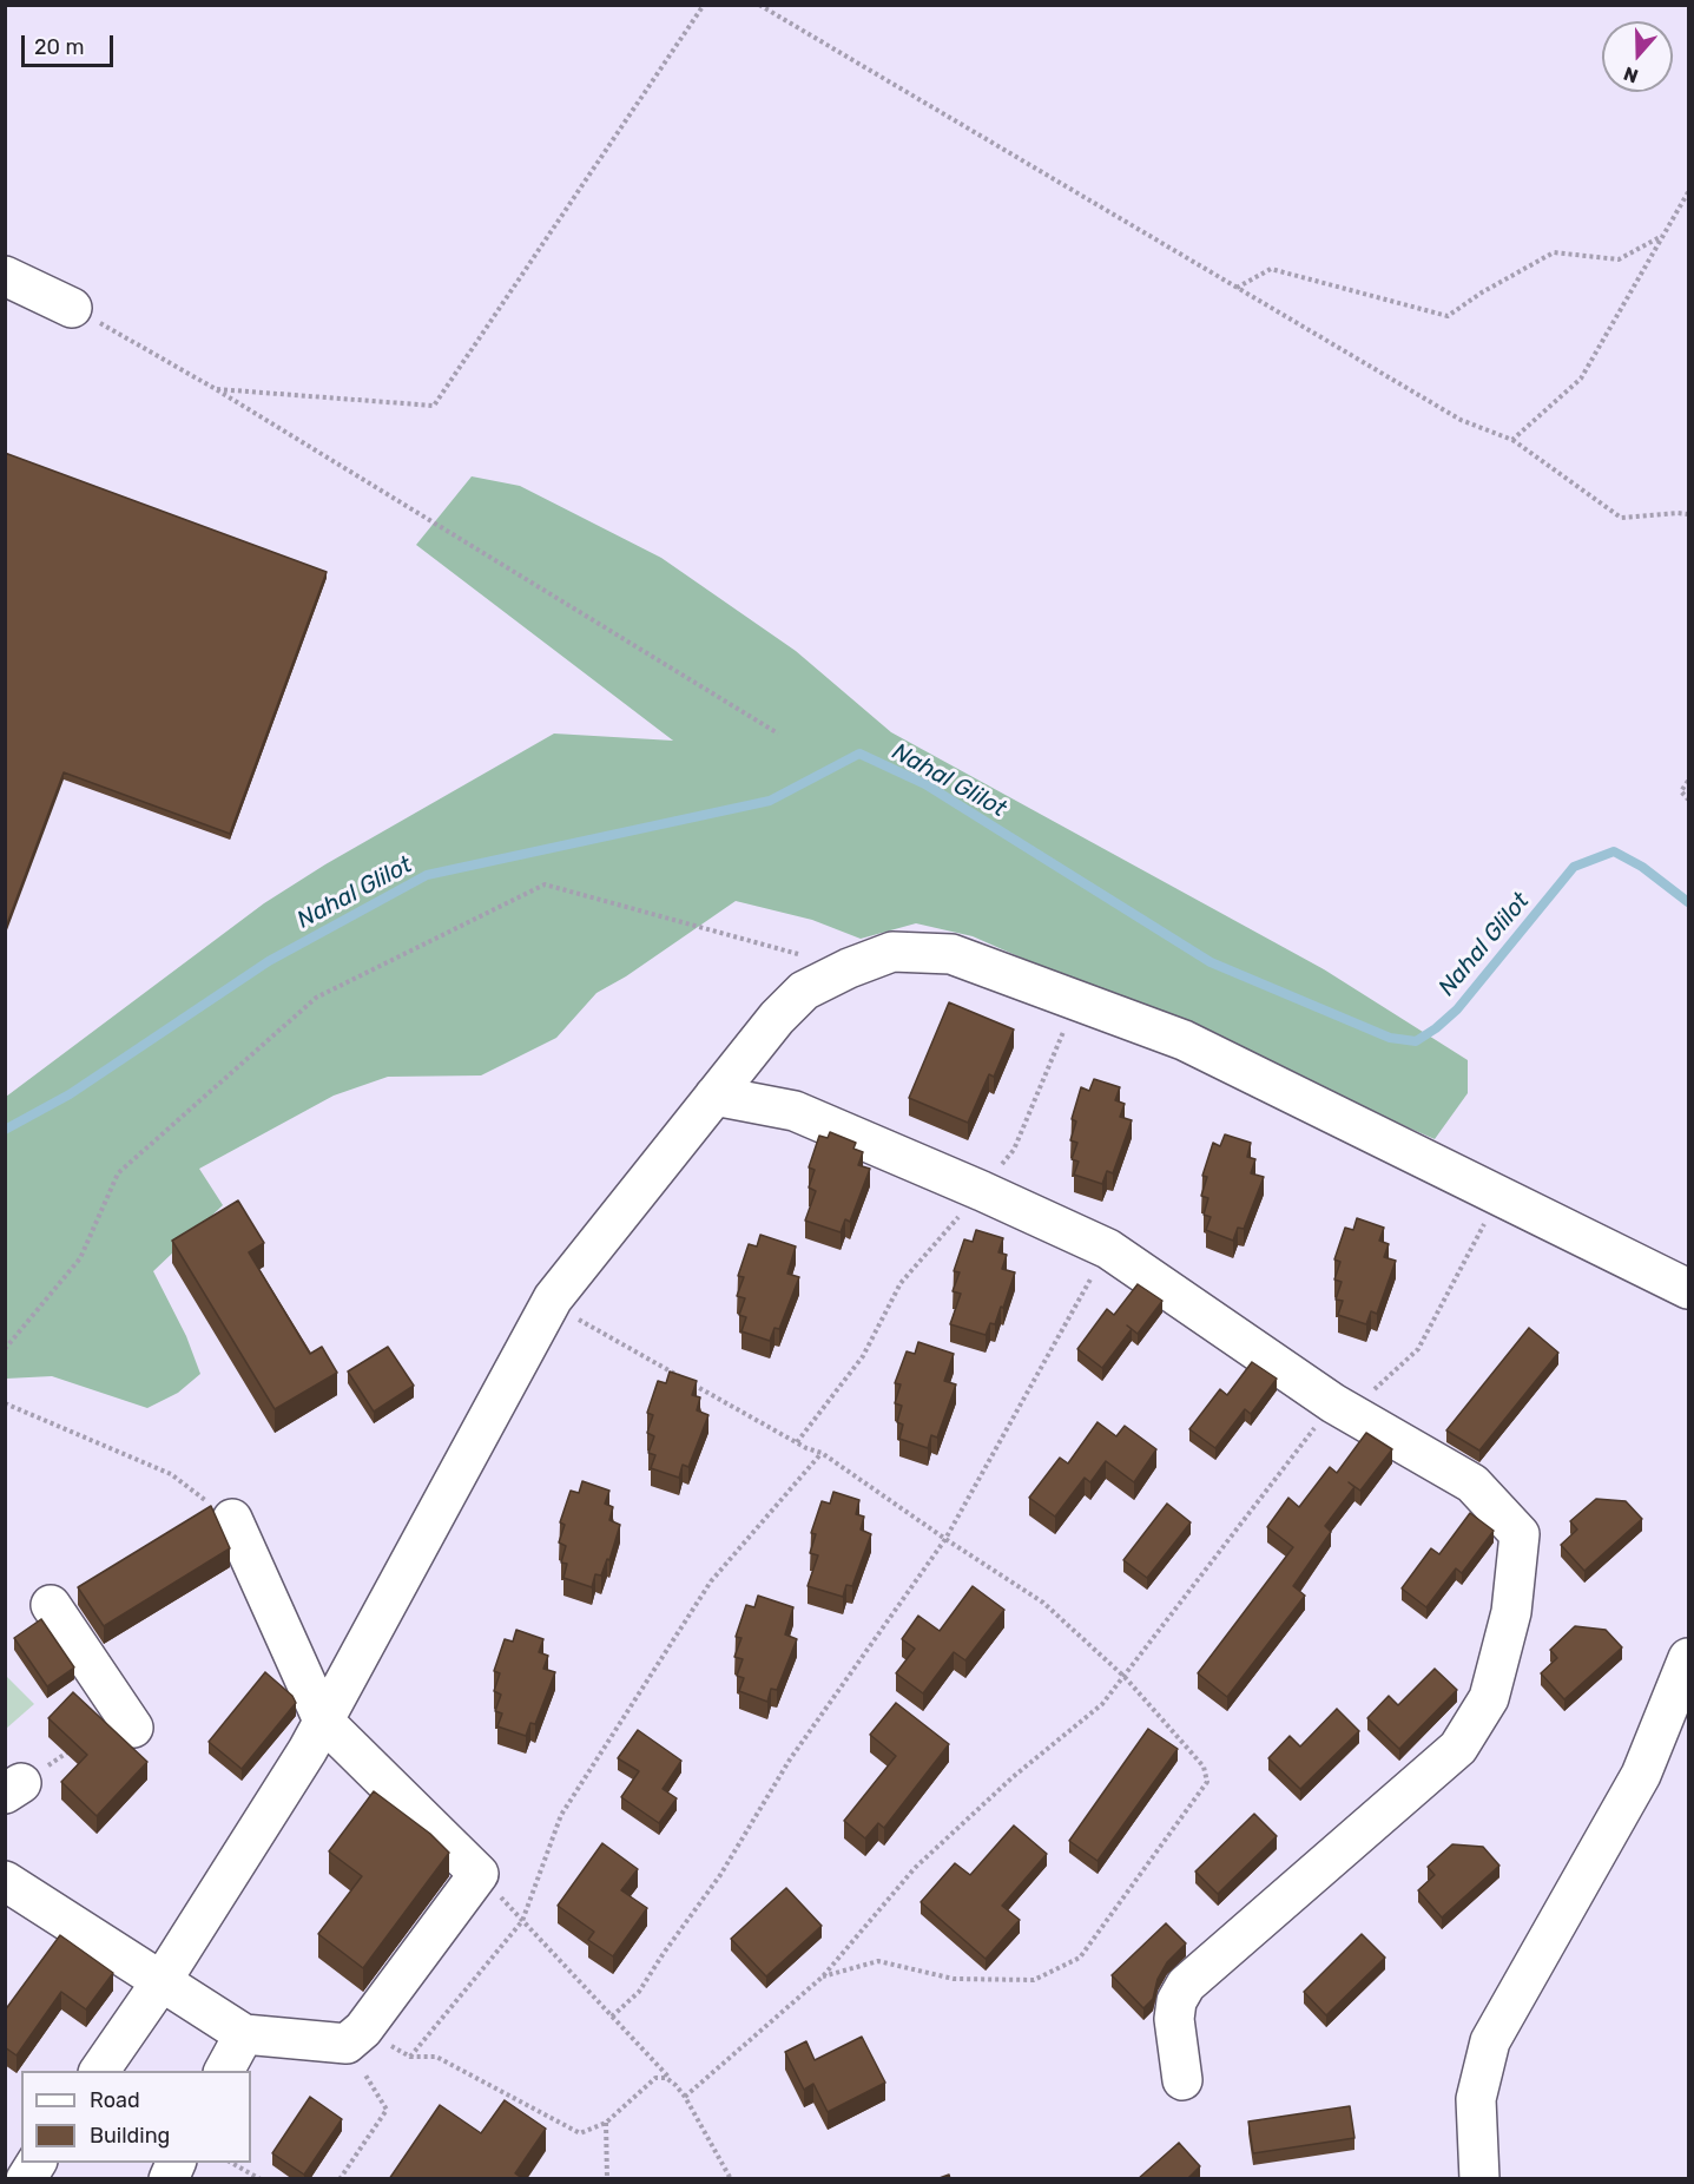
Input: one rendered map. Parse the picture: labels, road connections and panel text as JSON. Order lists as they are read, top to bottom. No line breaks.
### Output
{"water":["Nahal Glilot"],"legend":["Road","Building"],"scale_bar":"20 m","north":"bottom"}
